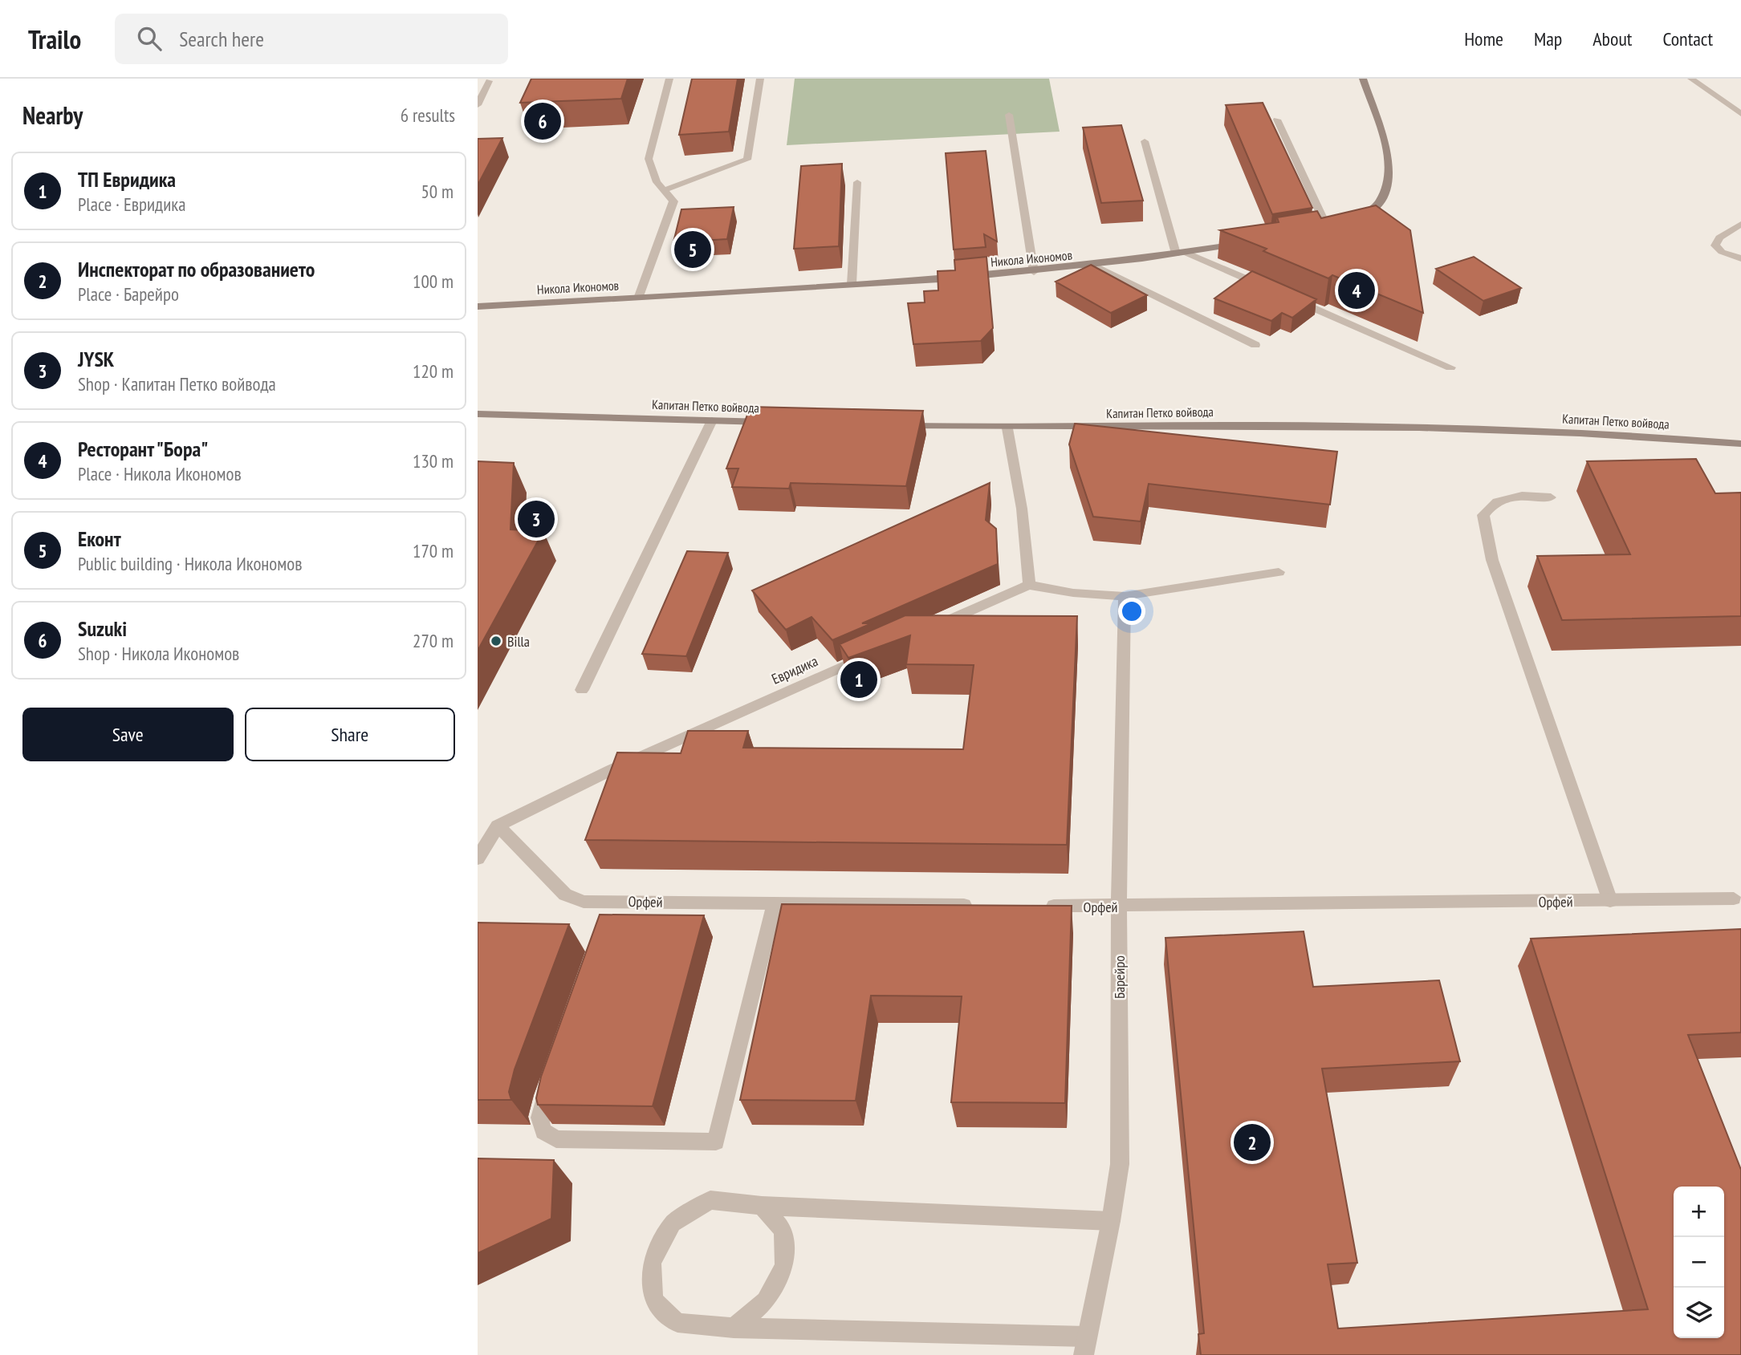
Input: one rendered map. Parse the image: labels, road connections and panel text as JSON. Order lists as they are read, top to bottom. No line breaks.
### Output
{"streets":{"street":["Никола Икономов","Капитан Петко войвода","Евридика","Орфей","Барейро"]},"crossings":[["Евридика","Орфей"],["Орфей","Барейро"]],"places":["Billa"],"page":{"header":"Trailo","search":"Search here","nav":["Home","Map","About","Contact"],"heading":["Nearby","6 results"],"pins":["6","5","4","3","1","2"],"list":[{"mark":"1","name":"ТП Евридика","note":"Place · Евридика","value":"50 m"},{"mark":"2","name":"Инспекторат по образованието","note":"Place · Барейро","value":"100 m"},{"mark":"3","name":"JYSK","note":"Shop · Капитан Петко войвода","value":"120 m"},{"mark":"4","name":"Ресторант \"Бора\"","note":"Place · Никола Икономов","value":"130 m"},{"mark":"5","name":"Еконт","note":"Public building · Никола Икономов","value":"170 m"},{"mark":"6","name":"Suzuki","note":"Shop · Никола Икономов","value":"270 m"}],"buttons":["Save","Share"],"map_buttons":["+","−"]}}
